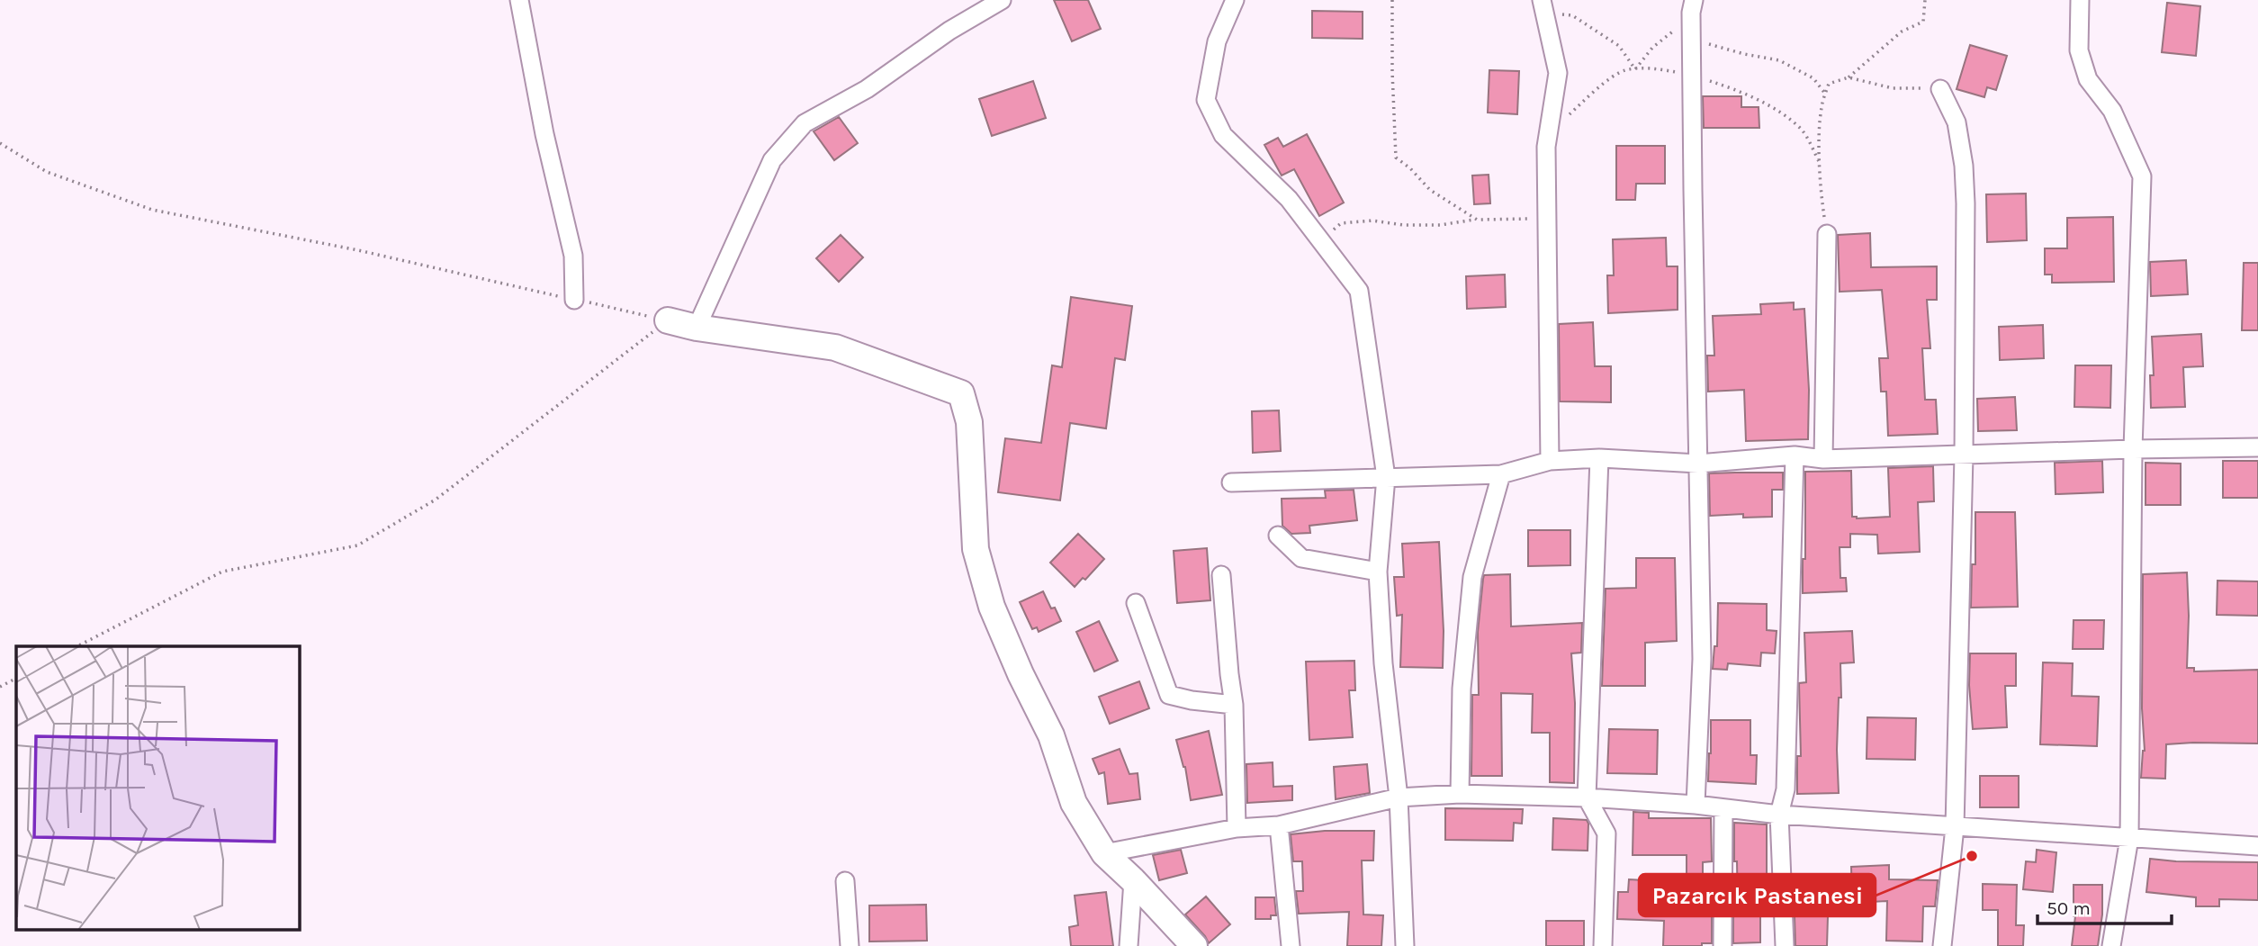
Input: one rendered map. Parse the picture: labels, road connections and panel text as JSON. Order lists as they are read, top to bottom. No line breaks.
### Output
{"places":["Pazarcık Pastanesi"],"scale_bar":"50 m"}
